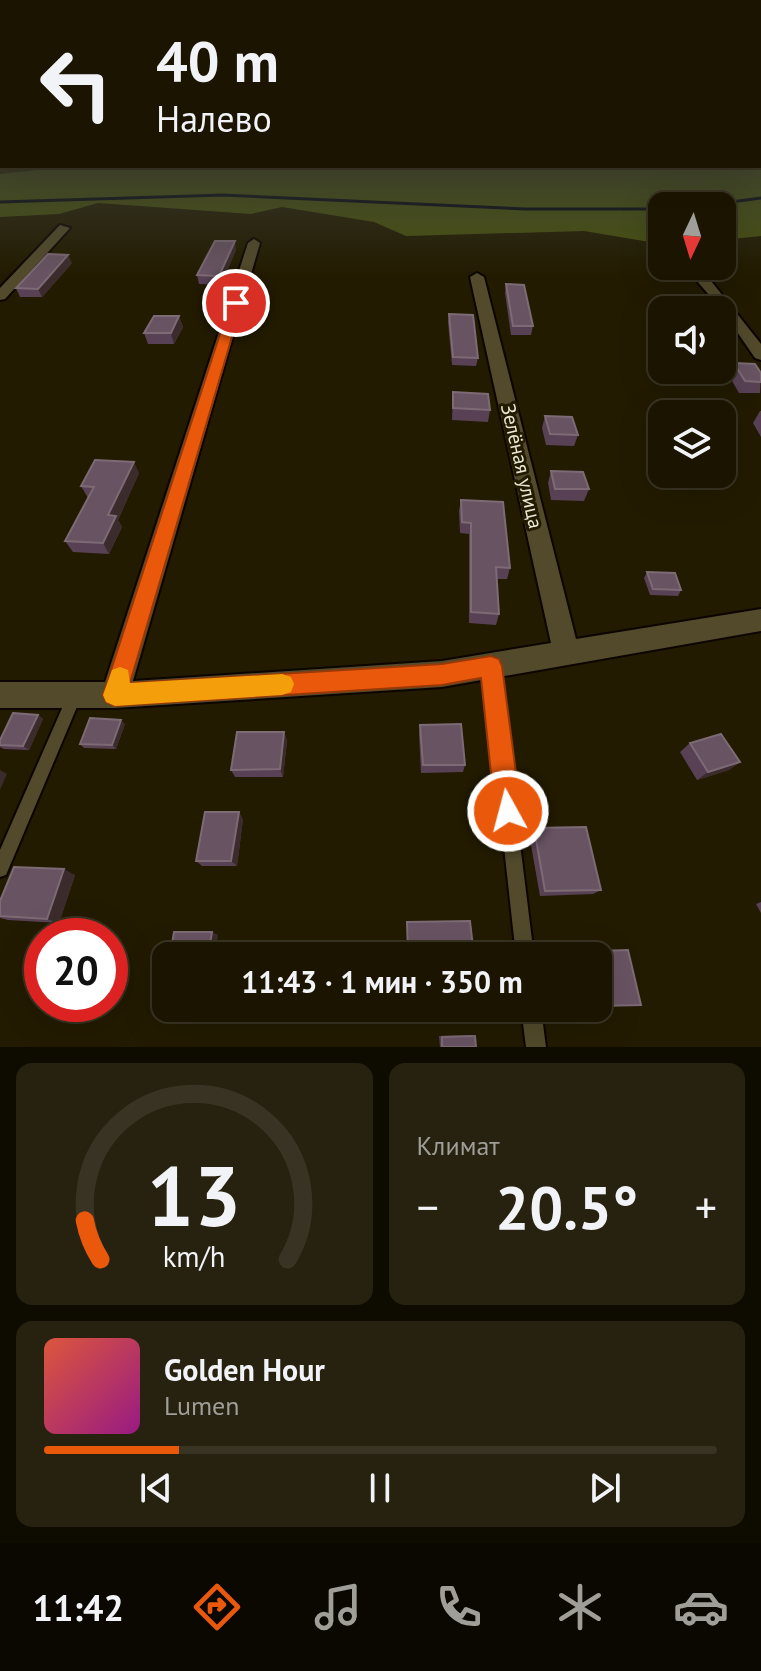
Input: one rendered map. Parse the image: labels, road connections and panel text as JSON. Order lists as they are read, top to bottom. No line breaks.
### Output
{"streets":{"street":["Зелёная улица"]},"north":"bottom","page":{"turn":["40 m","Налево"],"limit":"20","trip":"11:43 · 1 мин · 350 m","tile":"Климат","heat":["−","20.5°","+"],"song":["Golden Hour","Lumen"],"tabs":"11:42","gauge":["13","km/h"]}}
